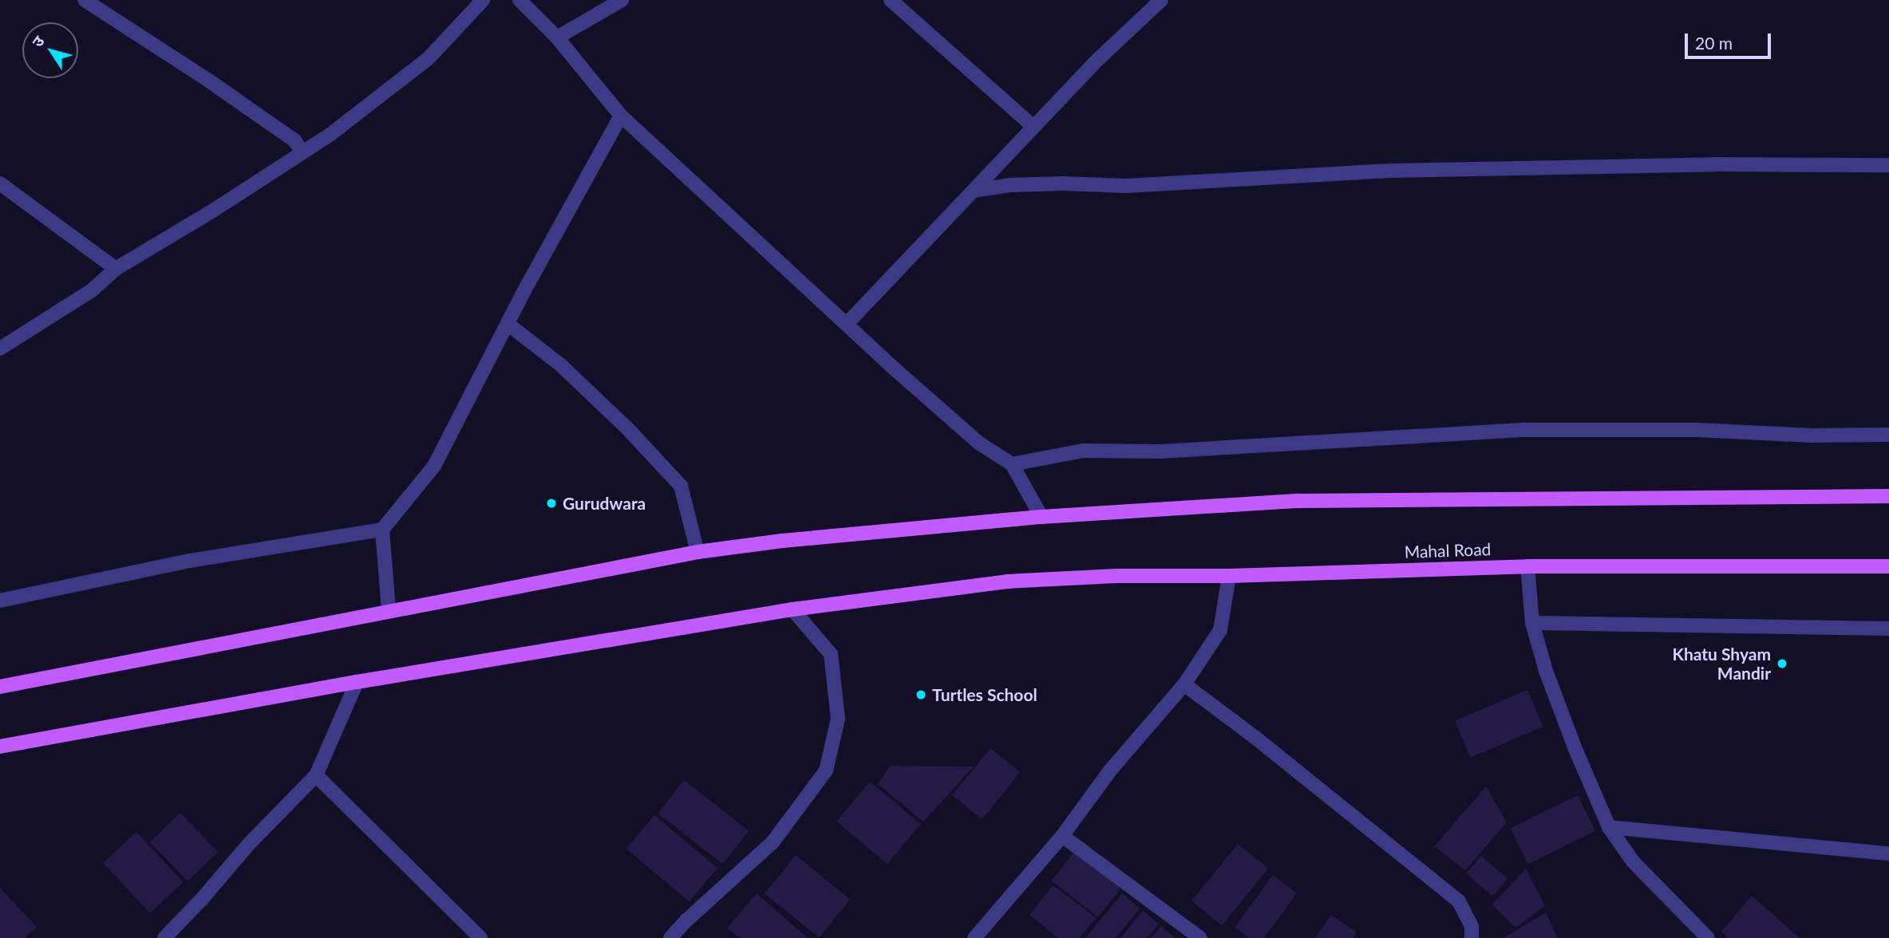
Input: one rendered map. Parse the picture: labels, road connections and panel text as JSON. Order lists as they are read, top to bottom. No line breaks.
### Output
{"streets":{"main road":["Mahal Road"]},"places":["Gurudwara","Khatu Shyam Mandir","Turtles School"],"scale_bar":"20 m","north":"top left"}
